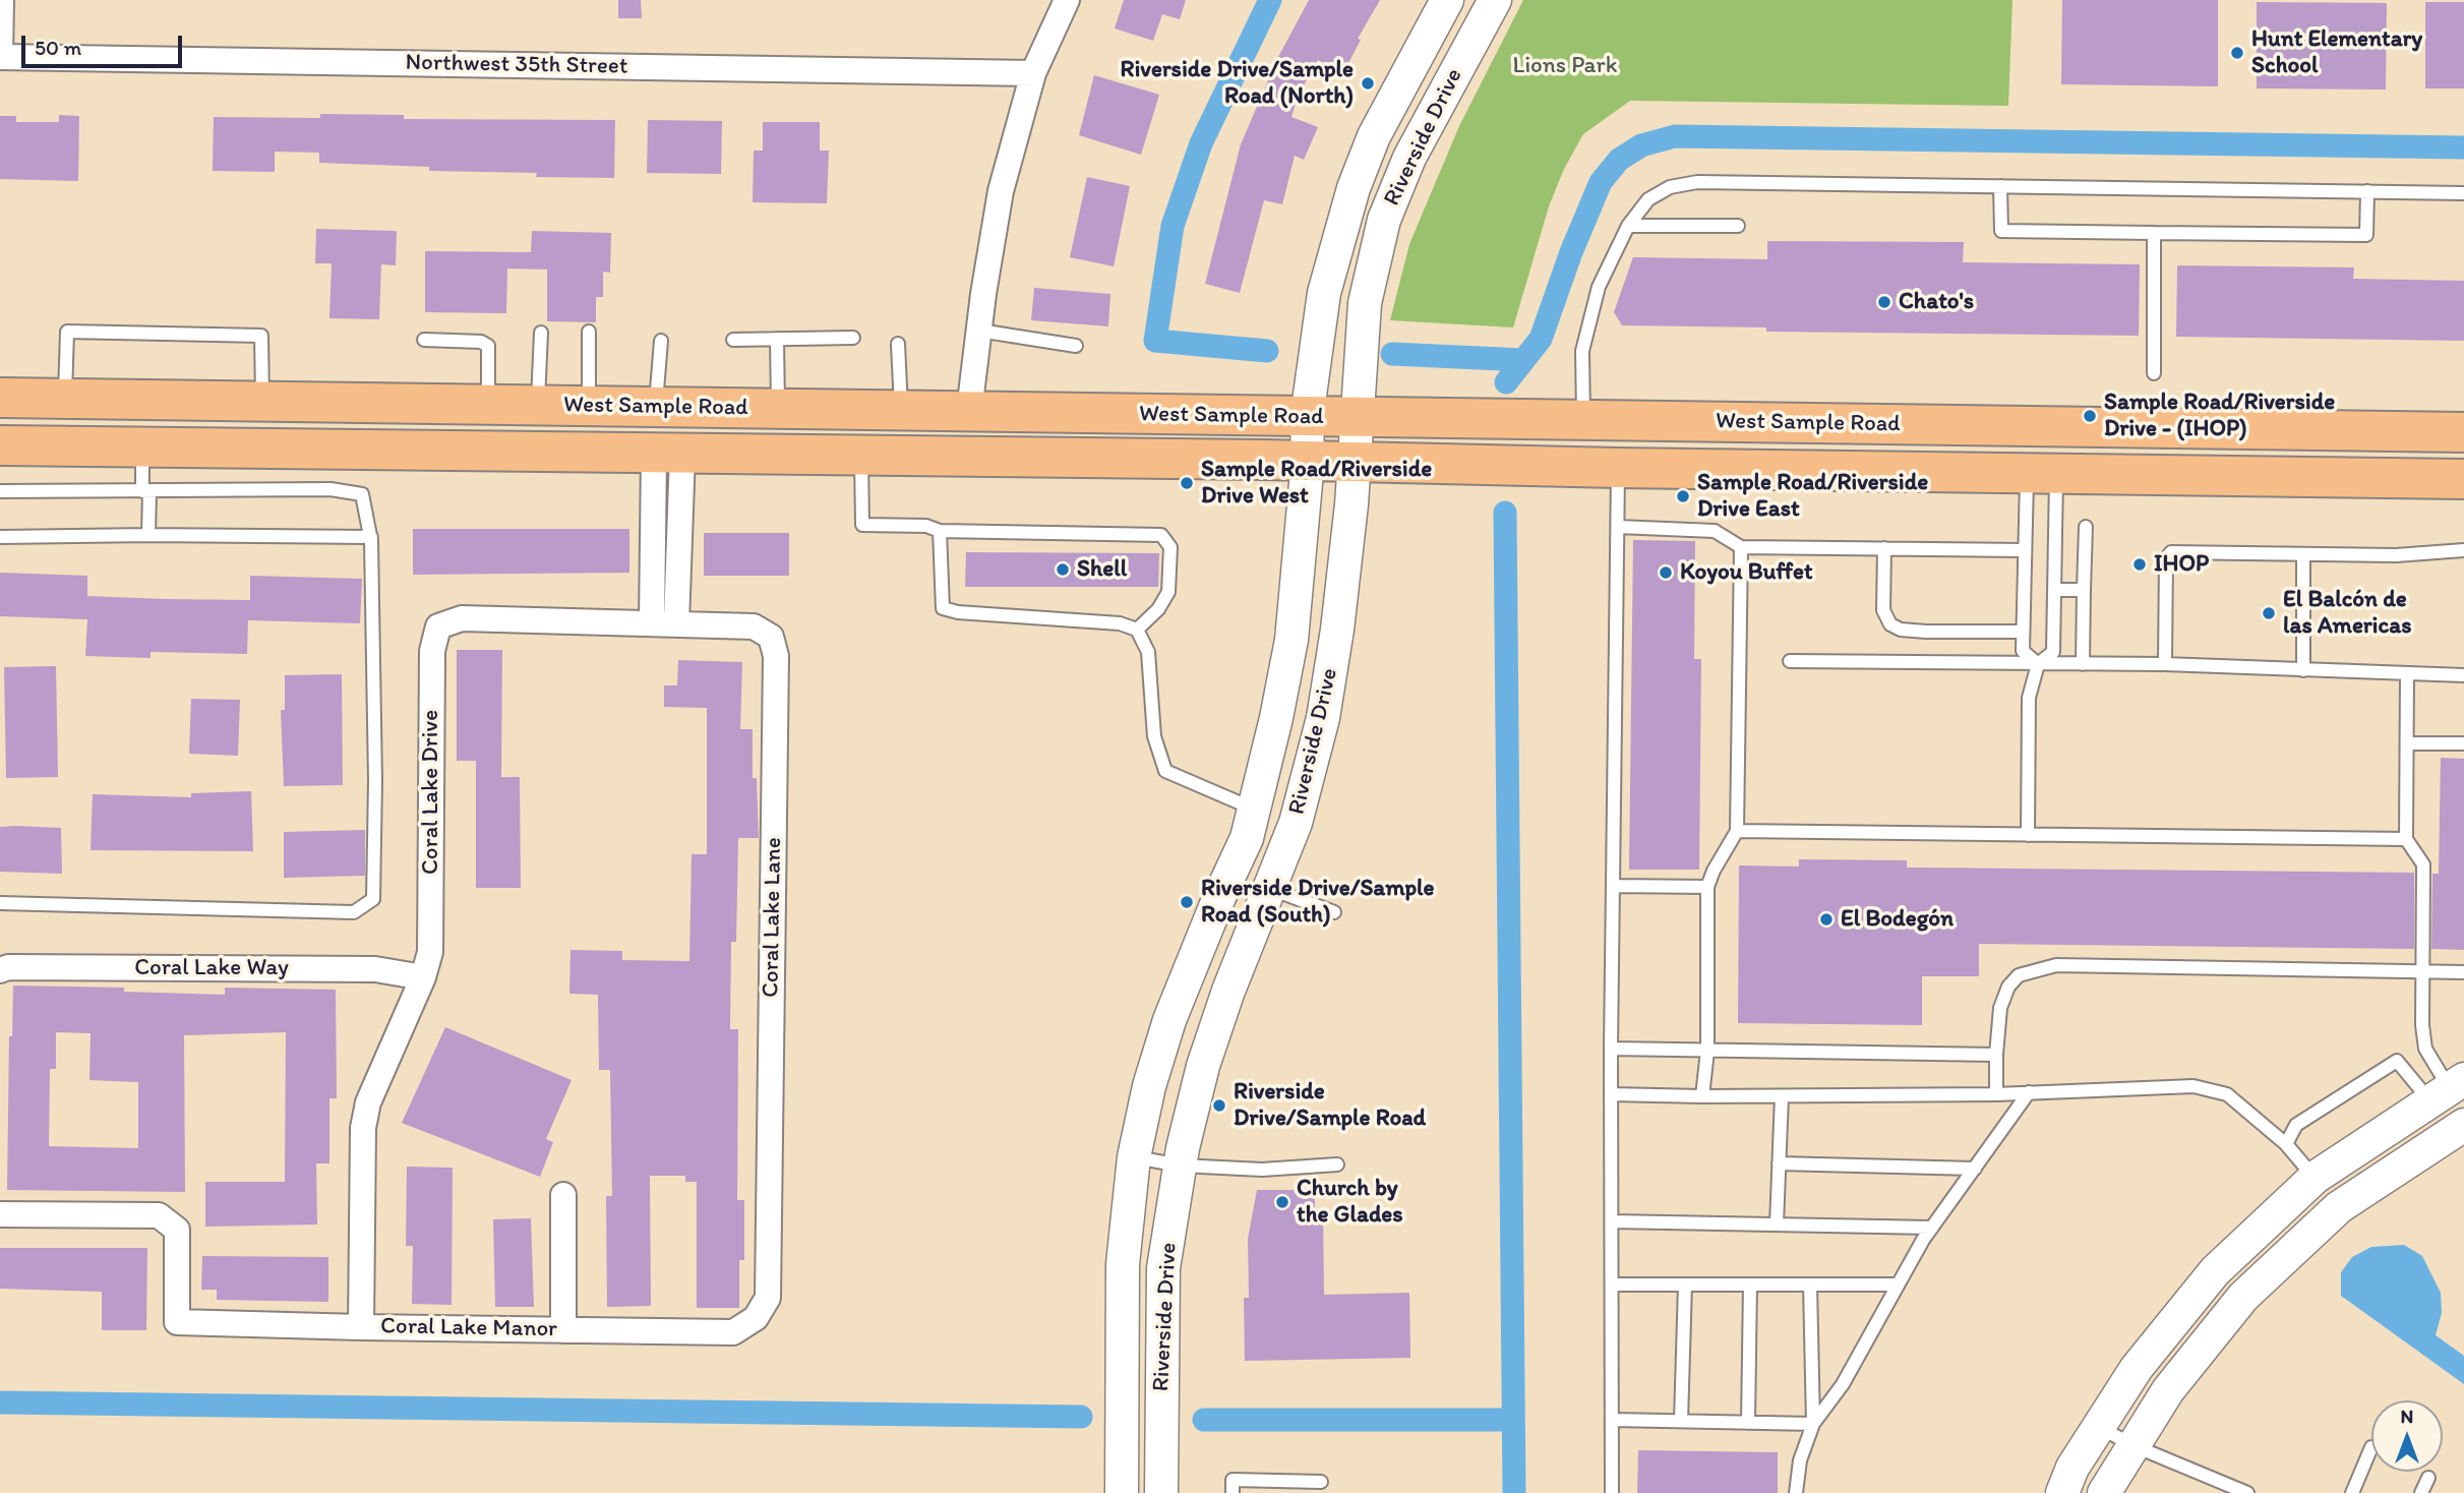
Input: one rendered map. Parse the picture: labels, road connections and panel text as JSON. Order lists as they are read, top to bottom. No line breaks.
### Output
{"streets":{"main road":["West Sample Road"],"street":["Northwest 35th Street","Riverside Drive","Coral Lake Drive","Coral Lake Lane","Coral Lake Way","Coral Lake Manor"]},"crossings":[["Riverside Drive","West Sample Road"],["Coral Lake Drive","Coral Lake Lane"],["Coral Lake Drive","Coral Lake Way"],["Coral Lake Drive","Coral Lake Manor"],["Coral Lake Lane","Coral Lake Manor"]],"parks":["Lions Park"],"places":["Hunt Elementary School","Riverside Drive/Sample Road (North)","Chato's","Sample Road/Riverside Drive - (IHOP)","Sample Road/Riverside Drive West","Sample Road/Riverside Drive East","IHOP","Shell","Koyou Buffet","El Balcón de las Americas","Riverside Drive/Sample Road (South)","El Bodegón","Riverside Drive/Sample Road","Church by the Glades"],"scale_bar":"50 m","north":"top"}
